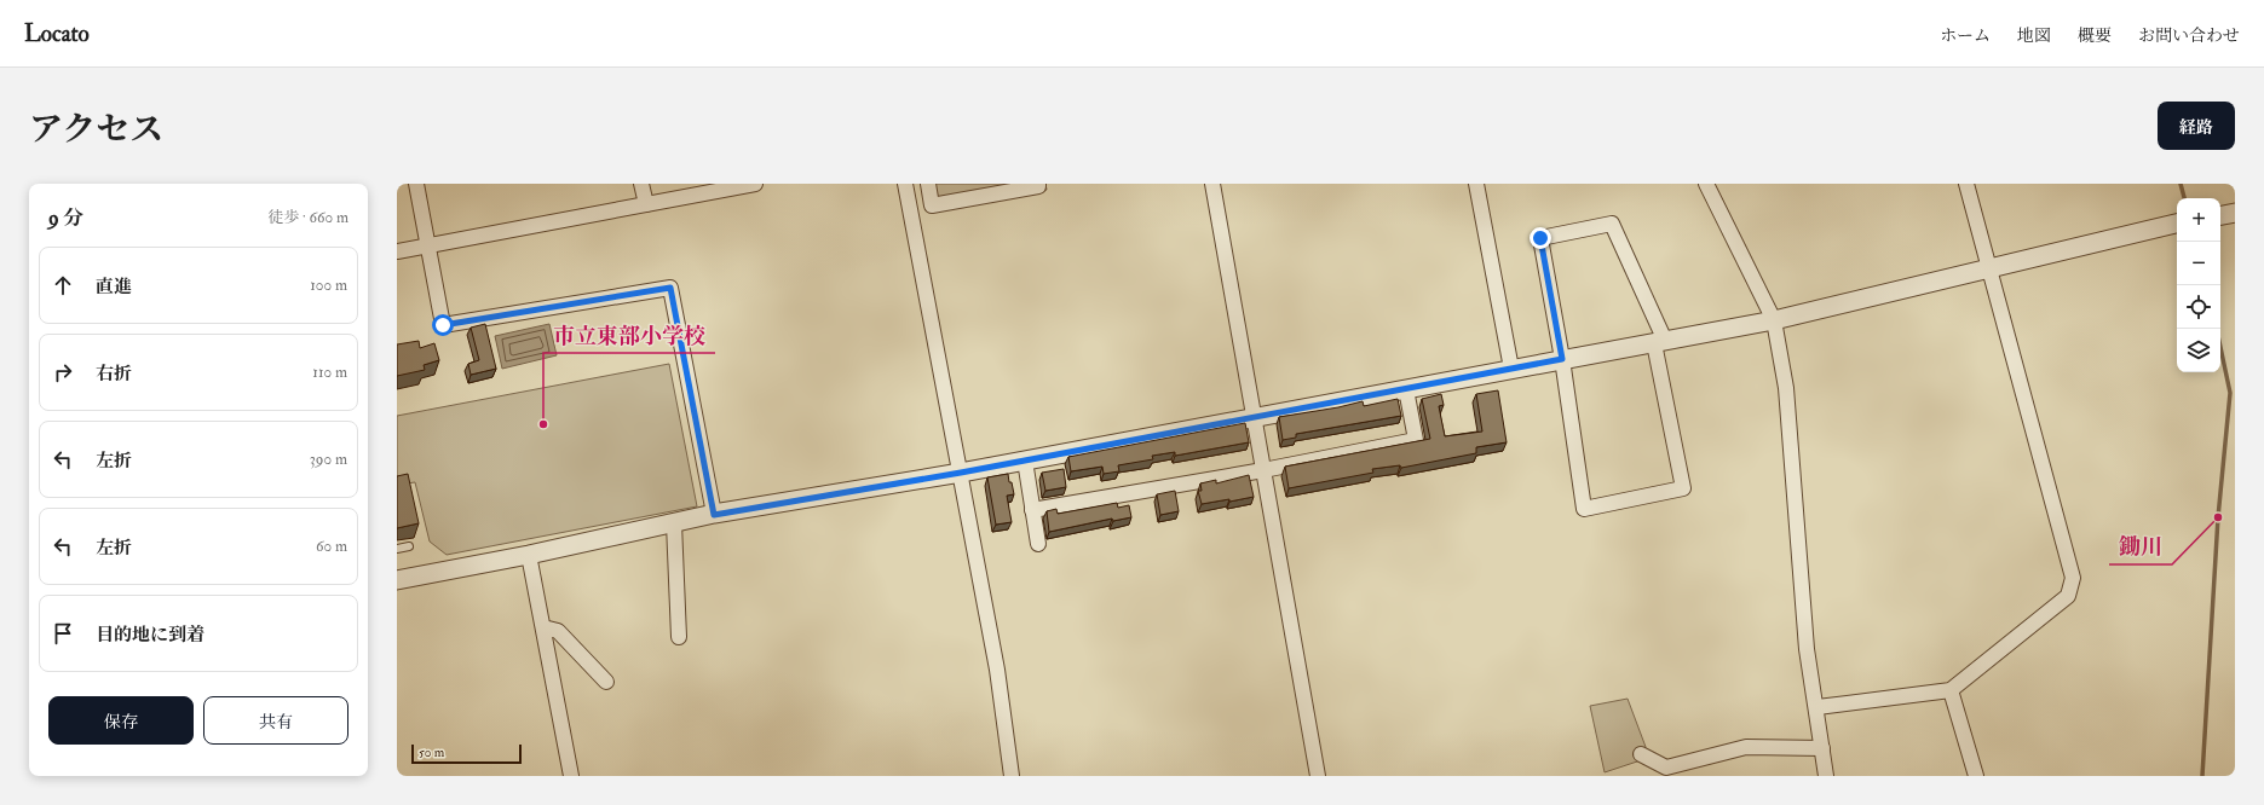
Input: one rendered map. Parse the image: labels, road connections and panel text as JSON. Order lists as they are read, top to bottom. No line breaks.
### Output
{"places":["市立東部小学校","鋤川"],"scale_bar":"50 m","page":{"header":"Locato","nav":["ホーム","地図","概要","お問い合わせ"],"title":"アクセス","buttons":["経路",["保存","共有"]],"heading":["9 分","徒歩 · 660 m"],"map_buttons":["+","−"],"list":[["直進","100 m"],["右折","110 m"],["左折","390 m"],["左折","60 m"],"目的地に到着"],"scale":"50 m"}}
